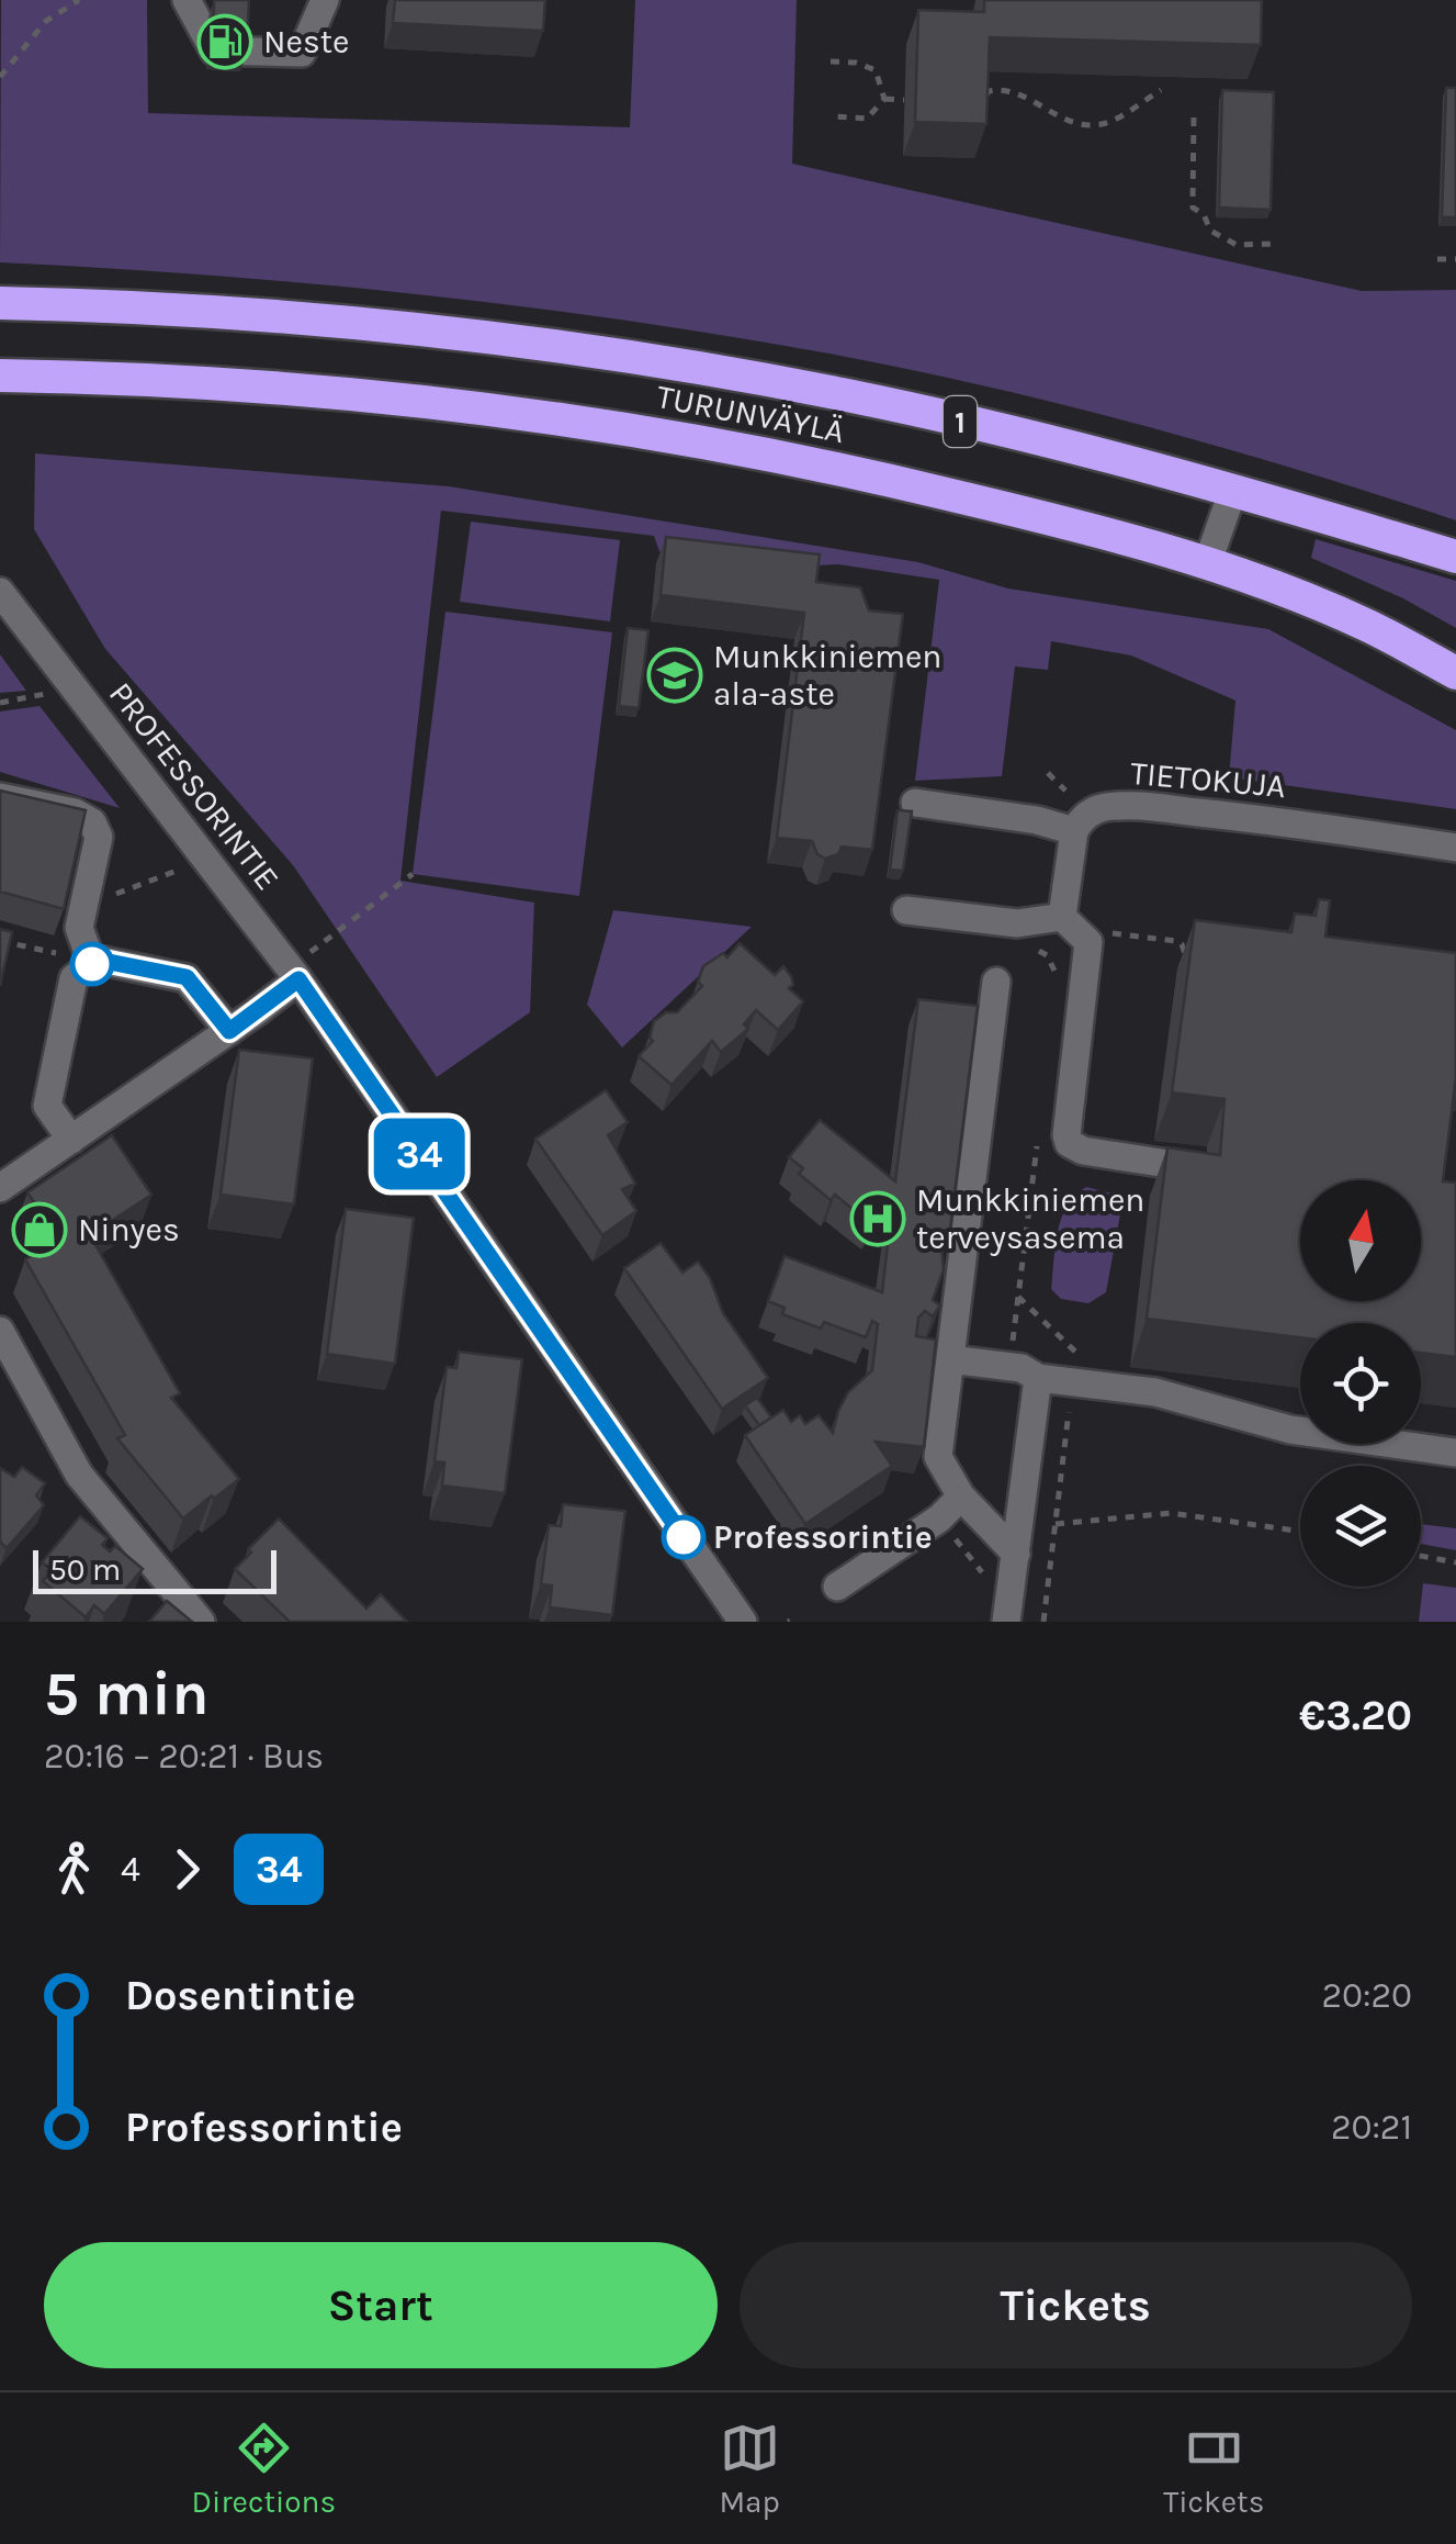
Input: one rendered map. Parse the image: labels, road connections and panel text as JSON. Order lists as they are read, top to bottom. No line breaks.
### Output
{"streets":{"highway":["TURUNVÄYLÄ","1"],"street":["TIETOKUJA","PROFESSORINTIE"]},"places":{"fuel station":["Neste"],"school or university":["Munkkiniemen ala-aste"],"hospital":["Munkkiniemen terveysasema"],"shop":["Ninyes"],"other":["Professorintie"]},"lines":["bus line 34"],"scale_bar":"50 m","north":"top","page":{"on_map":"34","scale":"50 m","heading":["5 min","20:16 – 20:21 · Bus","€3.20"],"legs":["4","34"],"list":[{"name":"Dosentintie","value":"20:20"},{"name":"Professorintie","value":"20:21"}],"buttons":["Start","Tickets"],"tabs":["Directions","Map","Tickets"]}}
